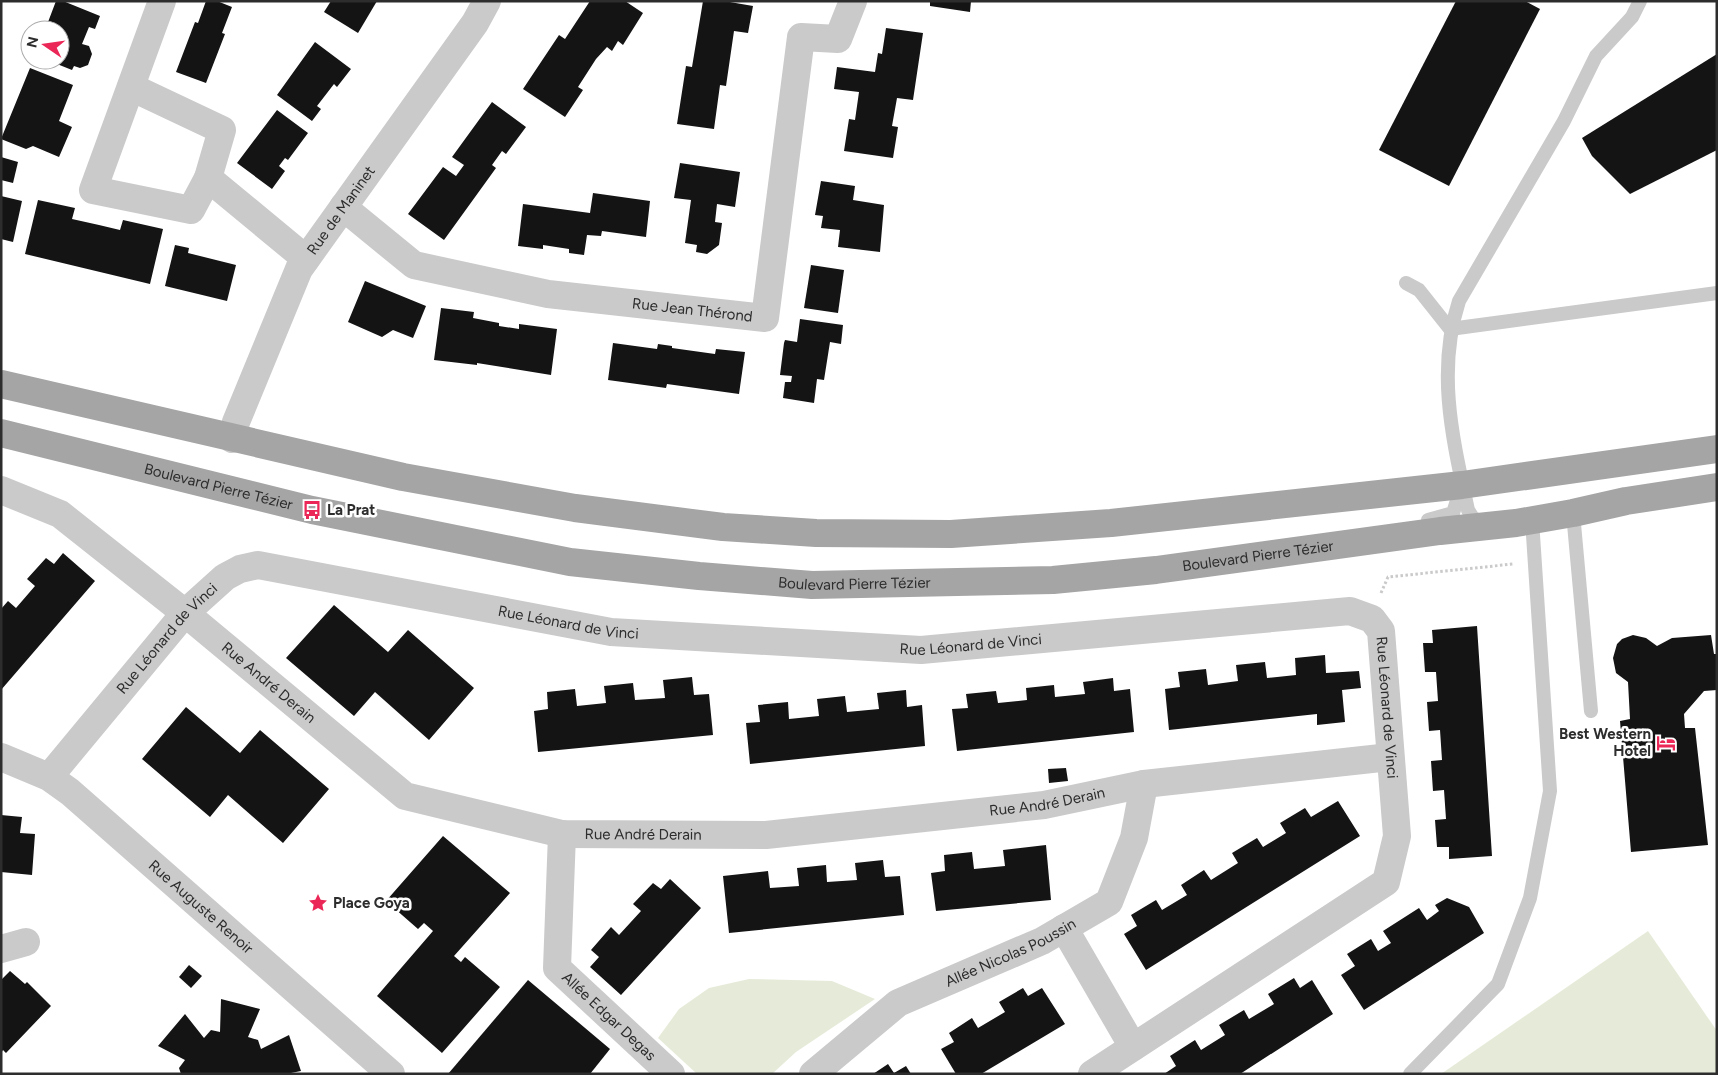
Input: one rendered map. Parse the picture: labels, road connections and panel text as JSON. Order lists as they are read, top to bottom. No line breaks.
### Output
{"streets":{"main road":["Boulevard Pierre Tézier"],"street":["Rue de Maninet","Rue Jean Thérond","Rue Léonard de Vinci","Rue André Derain","Rue Auguste Renoir","Allée Nicolas Poussin","Allée Edgar Degas"]},"crossings":[["Rue de Maninet","Rue Jean Thérond"],["Rue Léonard de Vinci","Rue André Derain"],["Rue Léonard de Vinci","Rue Auguste Renoir"],["Rue André Derain","Allée Nicolas Poussin"],["Rue André Derain","Allée Edgar Degas"]],"places":{"bus stop":["La Prat"],"hotel":["Best Western Hotel"],"place":["Place Goya"]},"north":"left"}
